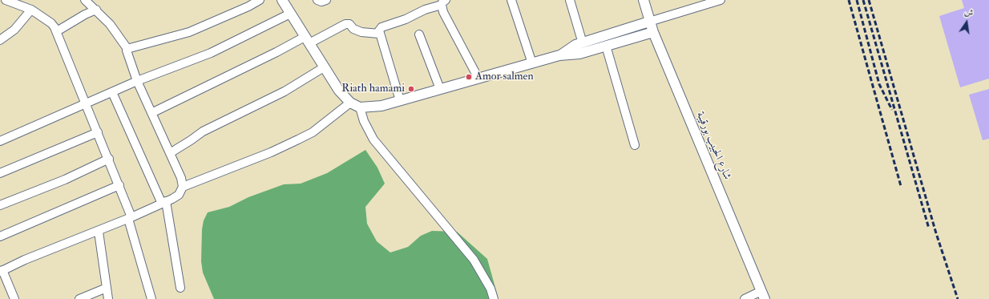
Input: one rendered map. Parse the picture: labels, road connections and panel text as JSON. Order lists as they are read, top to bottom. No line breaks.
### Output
{"streets":{"main road":["شارع الحبيب بورقيبة"]},"places":["Amor salmen","Riath hamami"],"north":"top"}
